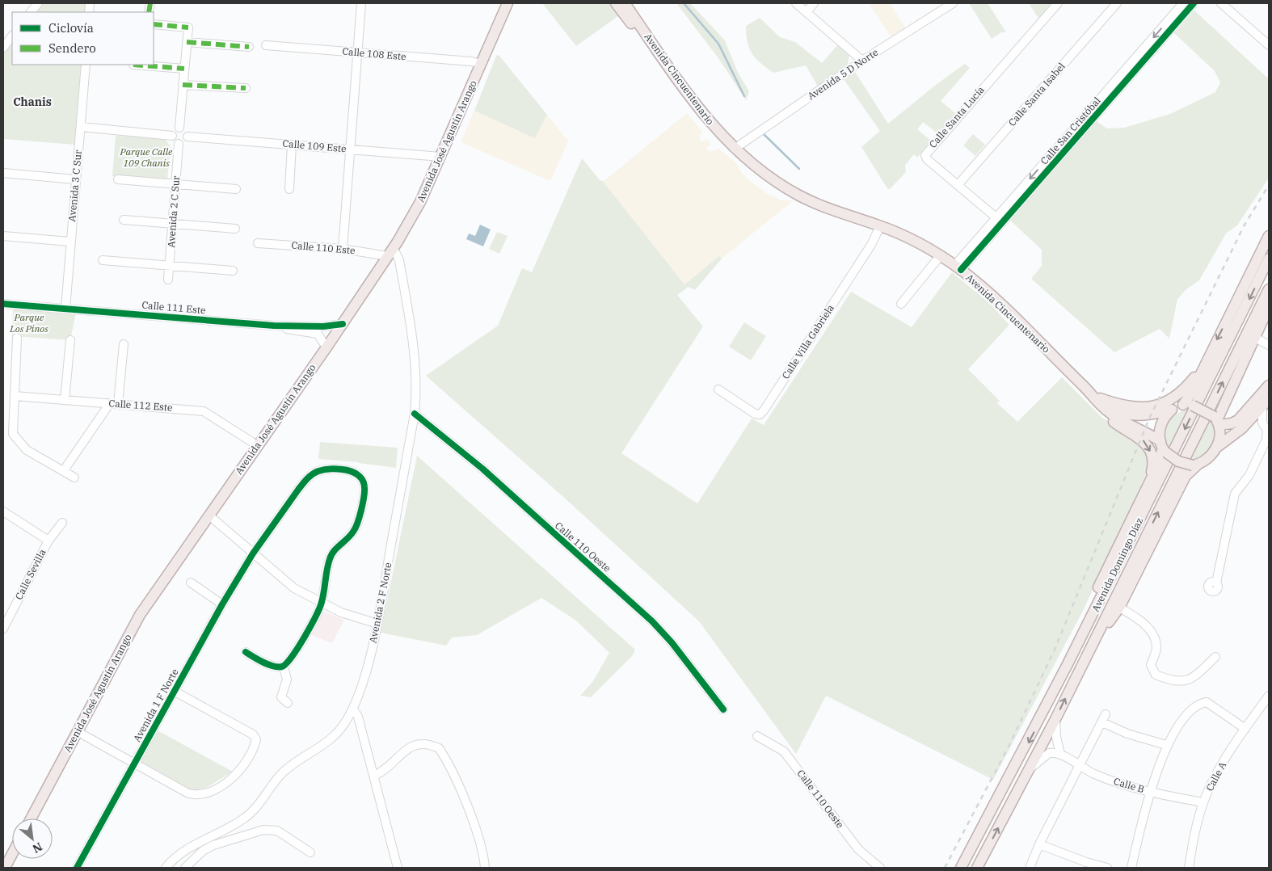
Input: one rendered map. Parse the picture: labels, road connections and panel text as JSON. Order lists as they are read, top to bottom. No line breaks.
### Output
{"streets":{"main road":["Avenida Cincuentenario","Avenida José Agustín Arango","Avenida Domingo Díaz"],"street":["Calle 108 Este","Avenida 5 D Norte","Calle Santa Isabel","Calle Santa Lucía","Calle San Cristóbal","Calle 109 Este","Avenida 3 C Sur","Avenida 2 C Sur","Calle 110 Este","Calle 111 Este","Calle Villa Gabriela","Calle 112 Este","Calle 110 Oeste","Calle Sevilla","Avenida 2 F Norte","Avenida 1 F Norte","Calle A","Calle B"]},"crossings":[["Calle 108 Este","Avenida José Agustín Arango"],["Avenida 5 D Norte","Avenida Cincuentenario"],["Avenida Cincuentenario","Calle San Cristóbal"],["Avenida Cincuentenario","Calle Villa Gabriela"],["Calle Santa Isabel","Calle Santa Lucía"],["Calle Santa Lucía","Calle San Cristóbal"],["Avenida José Agustín Arango","Calle 109 Este"],["Avenida José Agustín Arango","Calle 110 Este"],["Avenida José Agustín Arango","Calle 111 Este"],["Avenida José Agustín Arango","Calle 112 Este"],["Avenida José Agustín Arango","Avenida 2 F Norte"],["Calle 109 Este","Avenida 2 C Sur"],["Avenida 3 C Sur","Calle 111 Este"],["Calle 110 Este","Avenida 2 F Norte"],["Calle 110 Oeste","Avenida 2 F Norte"],["Calle A","Calle B"]],"districts":["Chanis"],"parks":["Parque Calle 109 Chanis","Parque Los Pinos"],"legend":["Ciclovía","Sendero"],"north":"bottom right"}
